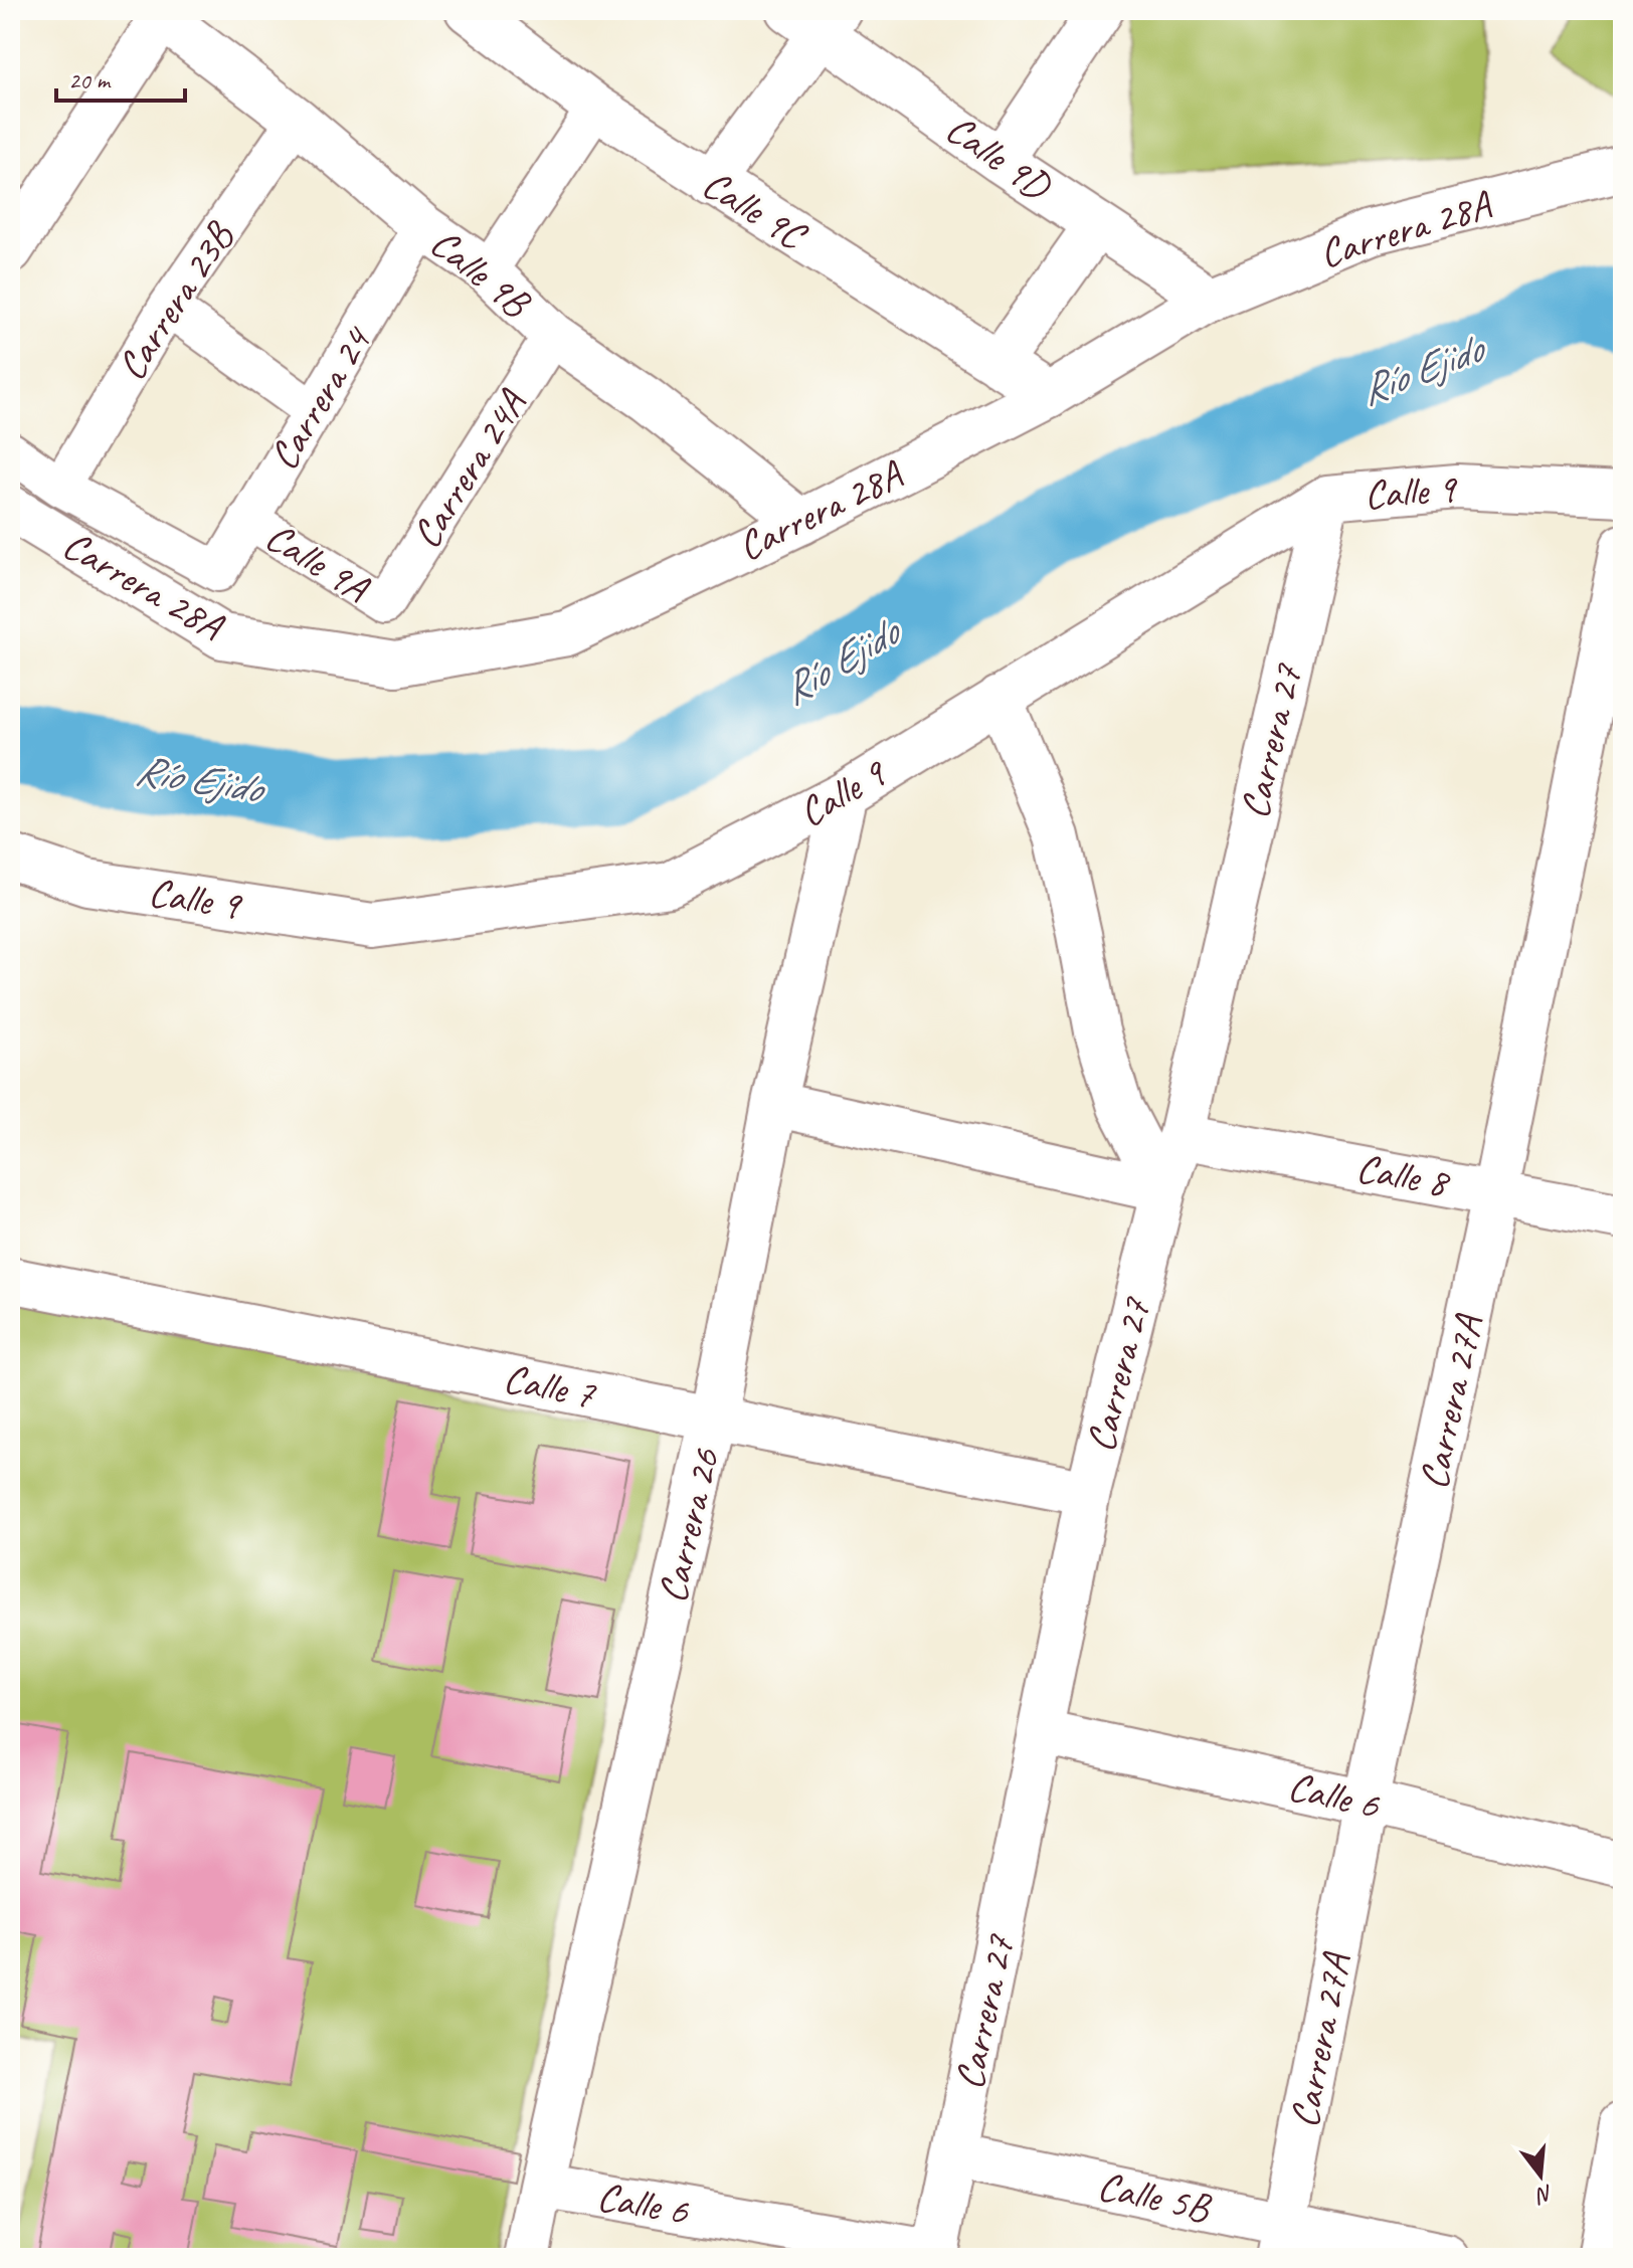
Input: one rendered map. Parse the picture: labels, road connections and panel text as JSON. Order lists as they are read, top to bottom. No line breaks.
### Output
{"streets":{"street":["Calle 9D","Calle 9C","Carrera 28A","Calle 9B","Carrera 23B","Carrera 24","Carrera 24A","Calle 9","Calle 9A","Carrera 27","Calle 8","Calle 7","Carrera 27A","Carrera 26","Calle 6","Calle 5B"]},"crossings":[["Calle 9D","Carrera 28A"],["Calle 9C","Carrera 28A"],["Carrera 28A","Calle 9B"],["Calle 9B","Carrera 23B"],["Calle 9B","Carrera 24"],["Calle 9B","Carrera 24A"],["Carrera 23B","Calle 9A"],["Carrera 24","Calle 9A"],["Carrera 24A","Calle 9A"],["Calle 9","Carrera 27"],["Calle 9","Carrera 26"],["Carrera 27","Calle 8"],["Carrera 27","Calle 7"],["Carrera 27","Calle 6"],["Carrera 27","Calle 5B"],["Calle 8","Carrera 27A"],["Calle 7","Carrera 26"],["Carrera 27A","Calle 6"],["Carrera 27A","Calle 5B"],["Carrera 26","Calle 6"]],"water":["Río Ejido"],"scale_bar":"20 m","north":"bottom"}
